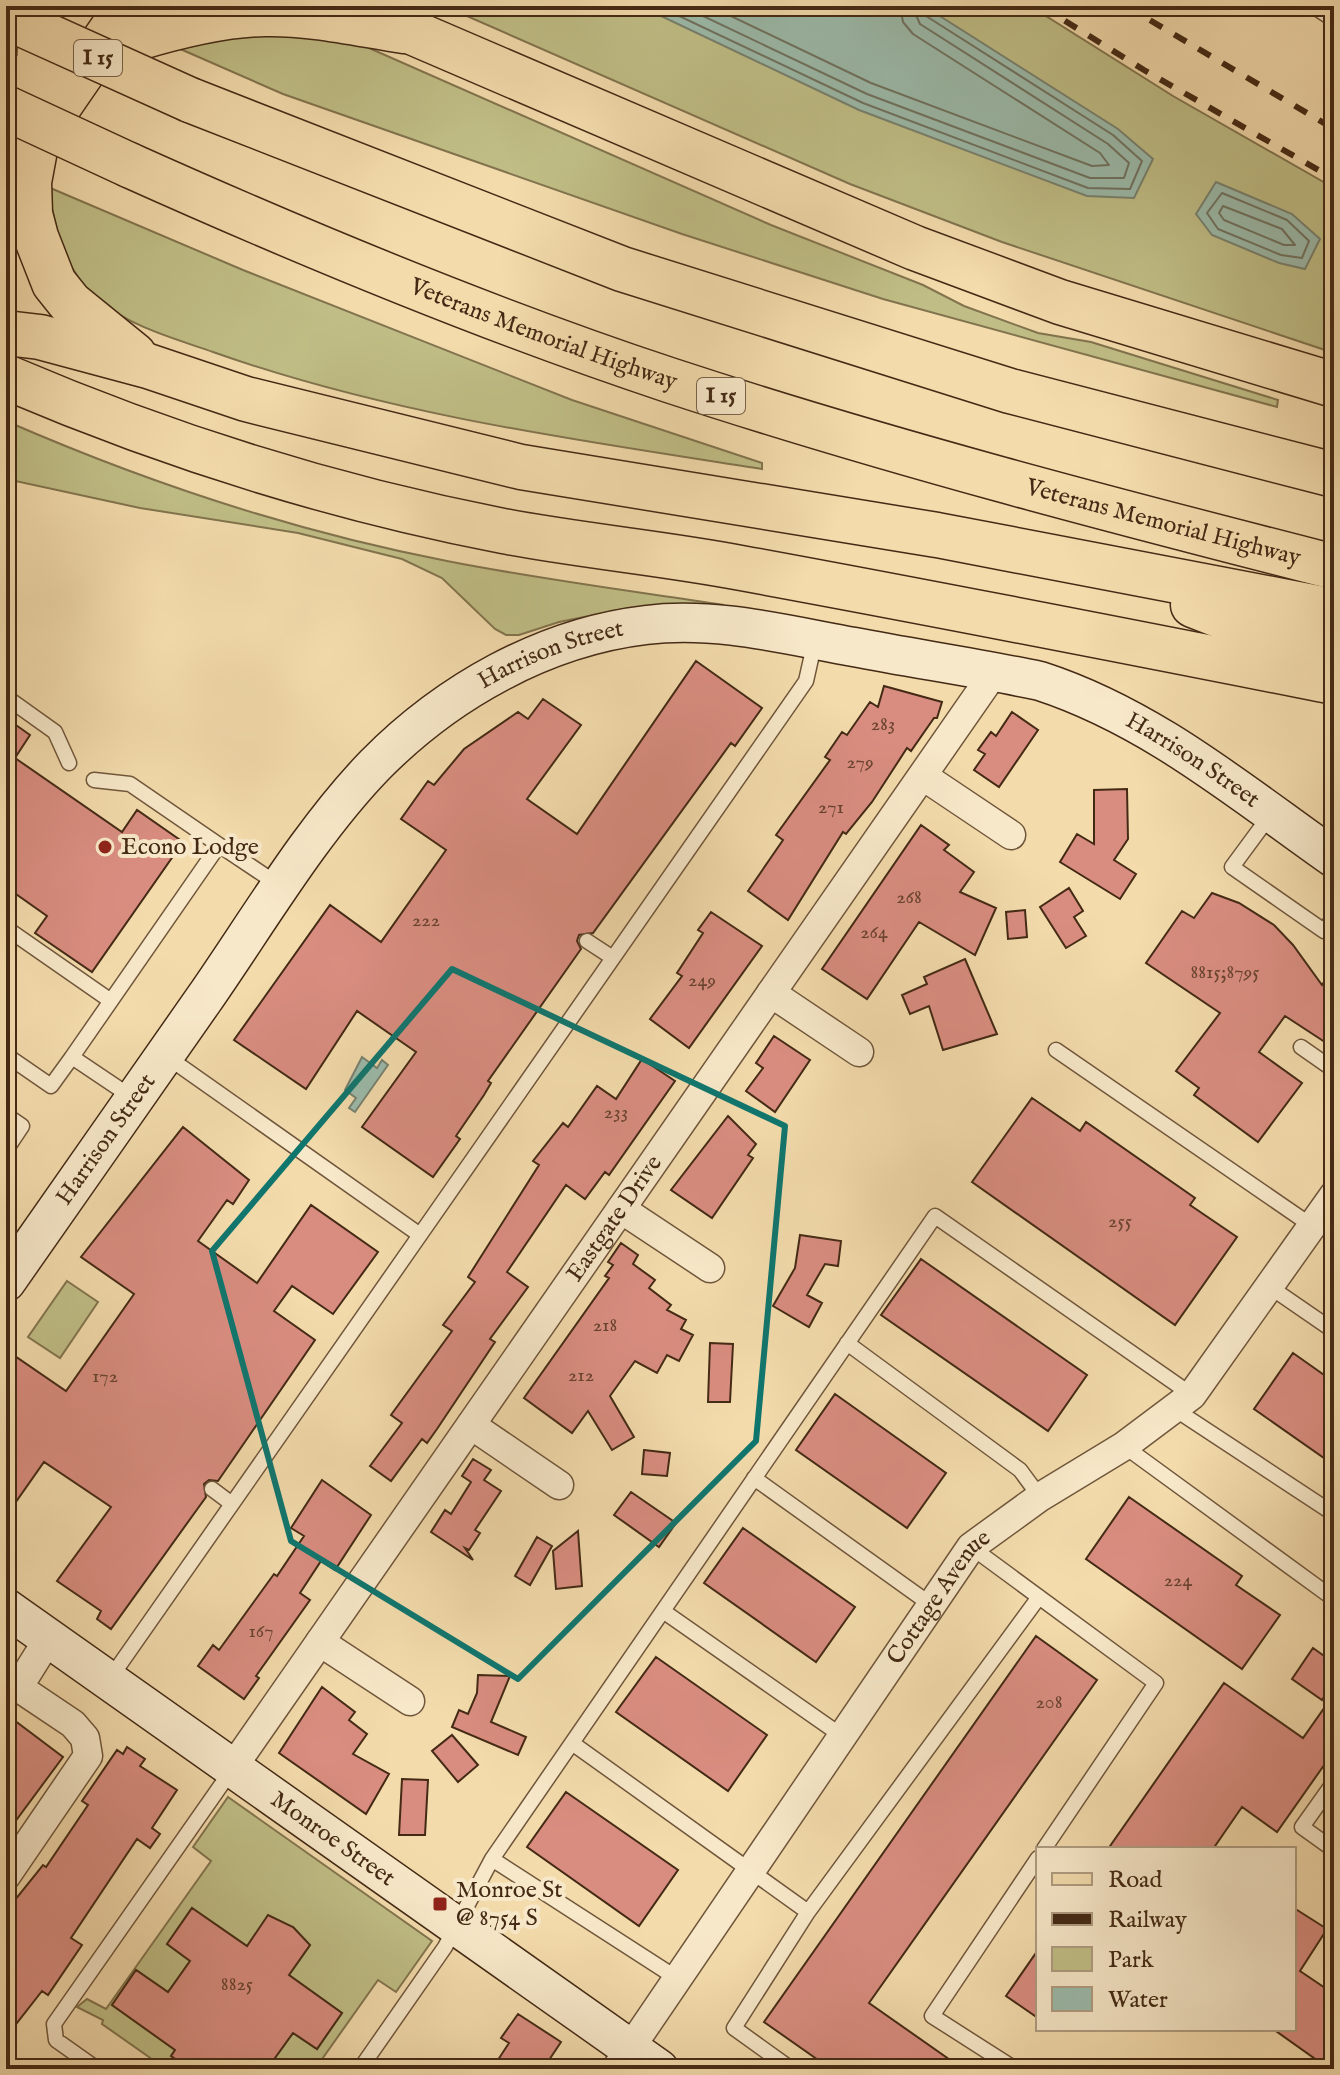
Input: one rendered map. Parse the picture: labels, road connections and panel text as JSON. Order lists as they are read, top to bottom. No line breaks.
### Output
{"streets":{"main road":["I 15","Veterans Memorial Highway"],"street":["Harrison Street","Eastgate Drive","Cottage Avenue","Monroe Street"]},"crossings":[["Harrison Street","Eastgate Drive"],["Eastgate Drive","Monroe Street"],["Cottage Avenue","Monroe Street"]],"places":{"other":["Econo Lodge"],"transit":["Monroe St @ 8754 S"]},"house_numbers":["283","279","271","268","222","264","8815;8795","249","233","255","218","212","172","224","167","208","8825"],"legend":["Road","Railway","Park","Water"]}
